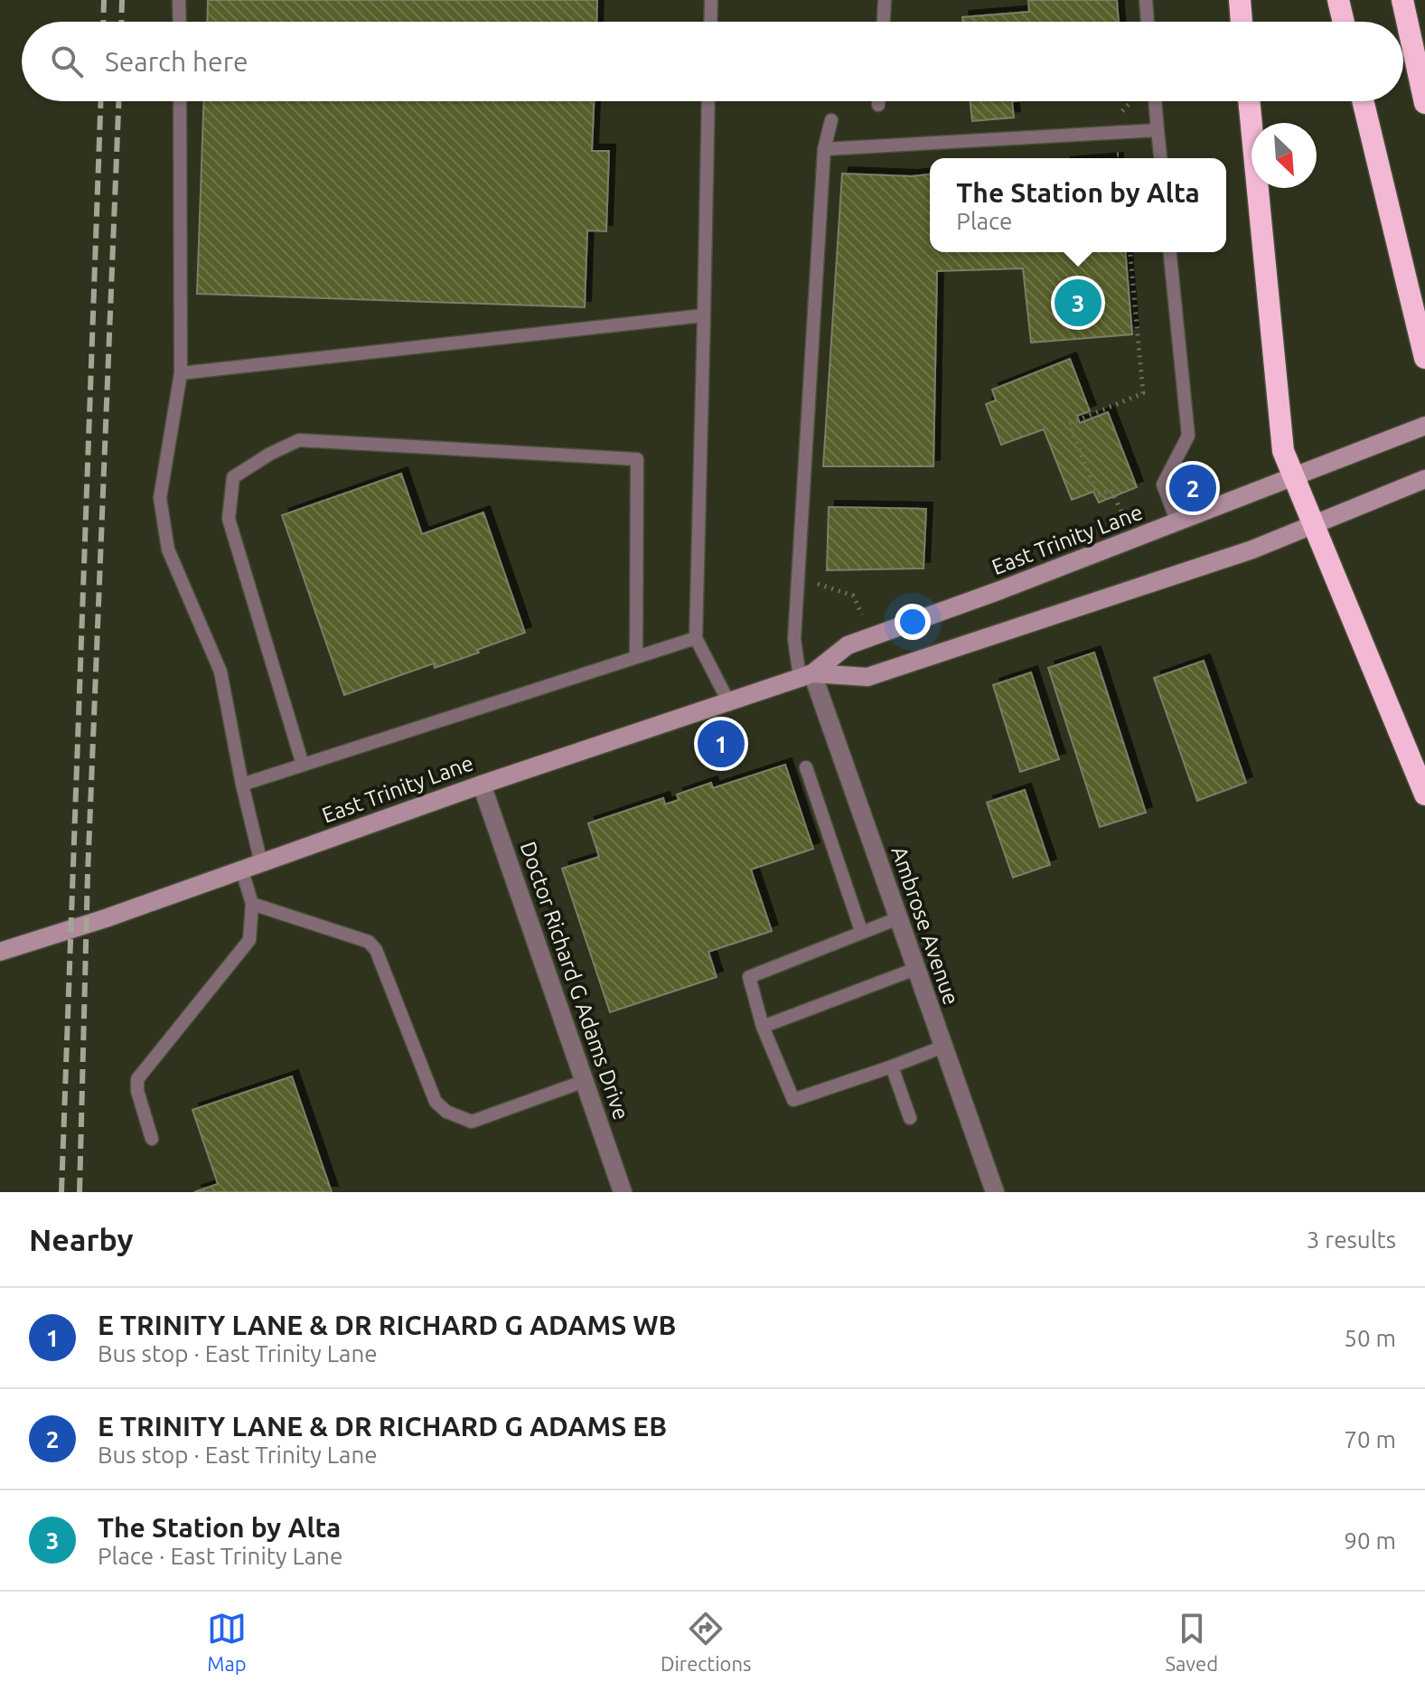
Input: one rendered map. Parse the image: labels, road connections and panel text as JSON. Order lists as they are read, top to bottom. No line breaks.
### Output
{"streets":{"main road":["East Trinity Lane"],"street":["Ambrose Avenue","Doctor Richard G Adams Drive"]},"crossings":[["East Trinity Lane","Ambrose Avenue"],["East Trinity Lane","Doctor Richard G Adams Drive"]],"north":"bottom right","page":{"search":"Search here","popup":["The Station by Alta","Place"],"pins":["3","2","1"],"heading":["Nearby","3 results"],"list":[{"mark":"1","name":"E TRINITY LANE & DR RICHARD G ADAMS WB","note":"Bus stop · East Trinity Lane","value":"50 m"},{"mark":"2","name":"E TRINITY LANE & DR RICHARD G ADAMS EB","note":"Bus stop · East Trinity Lane","value":"70 m"},{"mark":"3","name":"The Station by Alta","note":"Place · East Trinity Lane","value":"90 m"}],"nav":["Map","Directions","Saved"]}}
